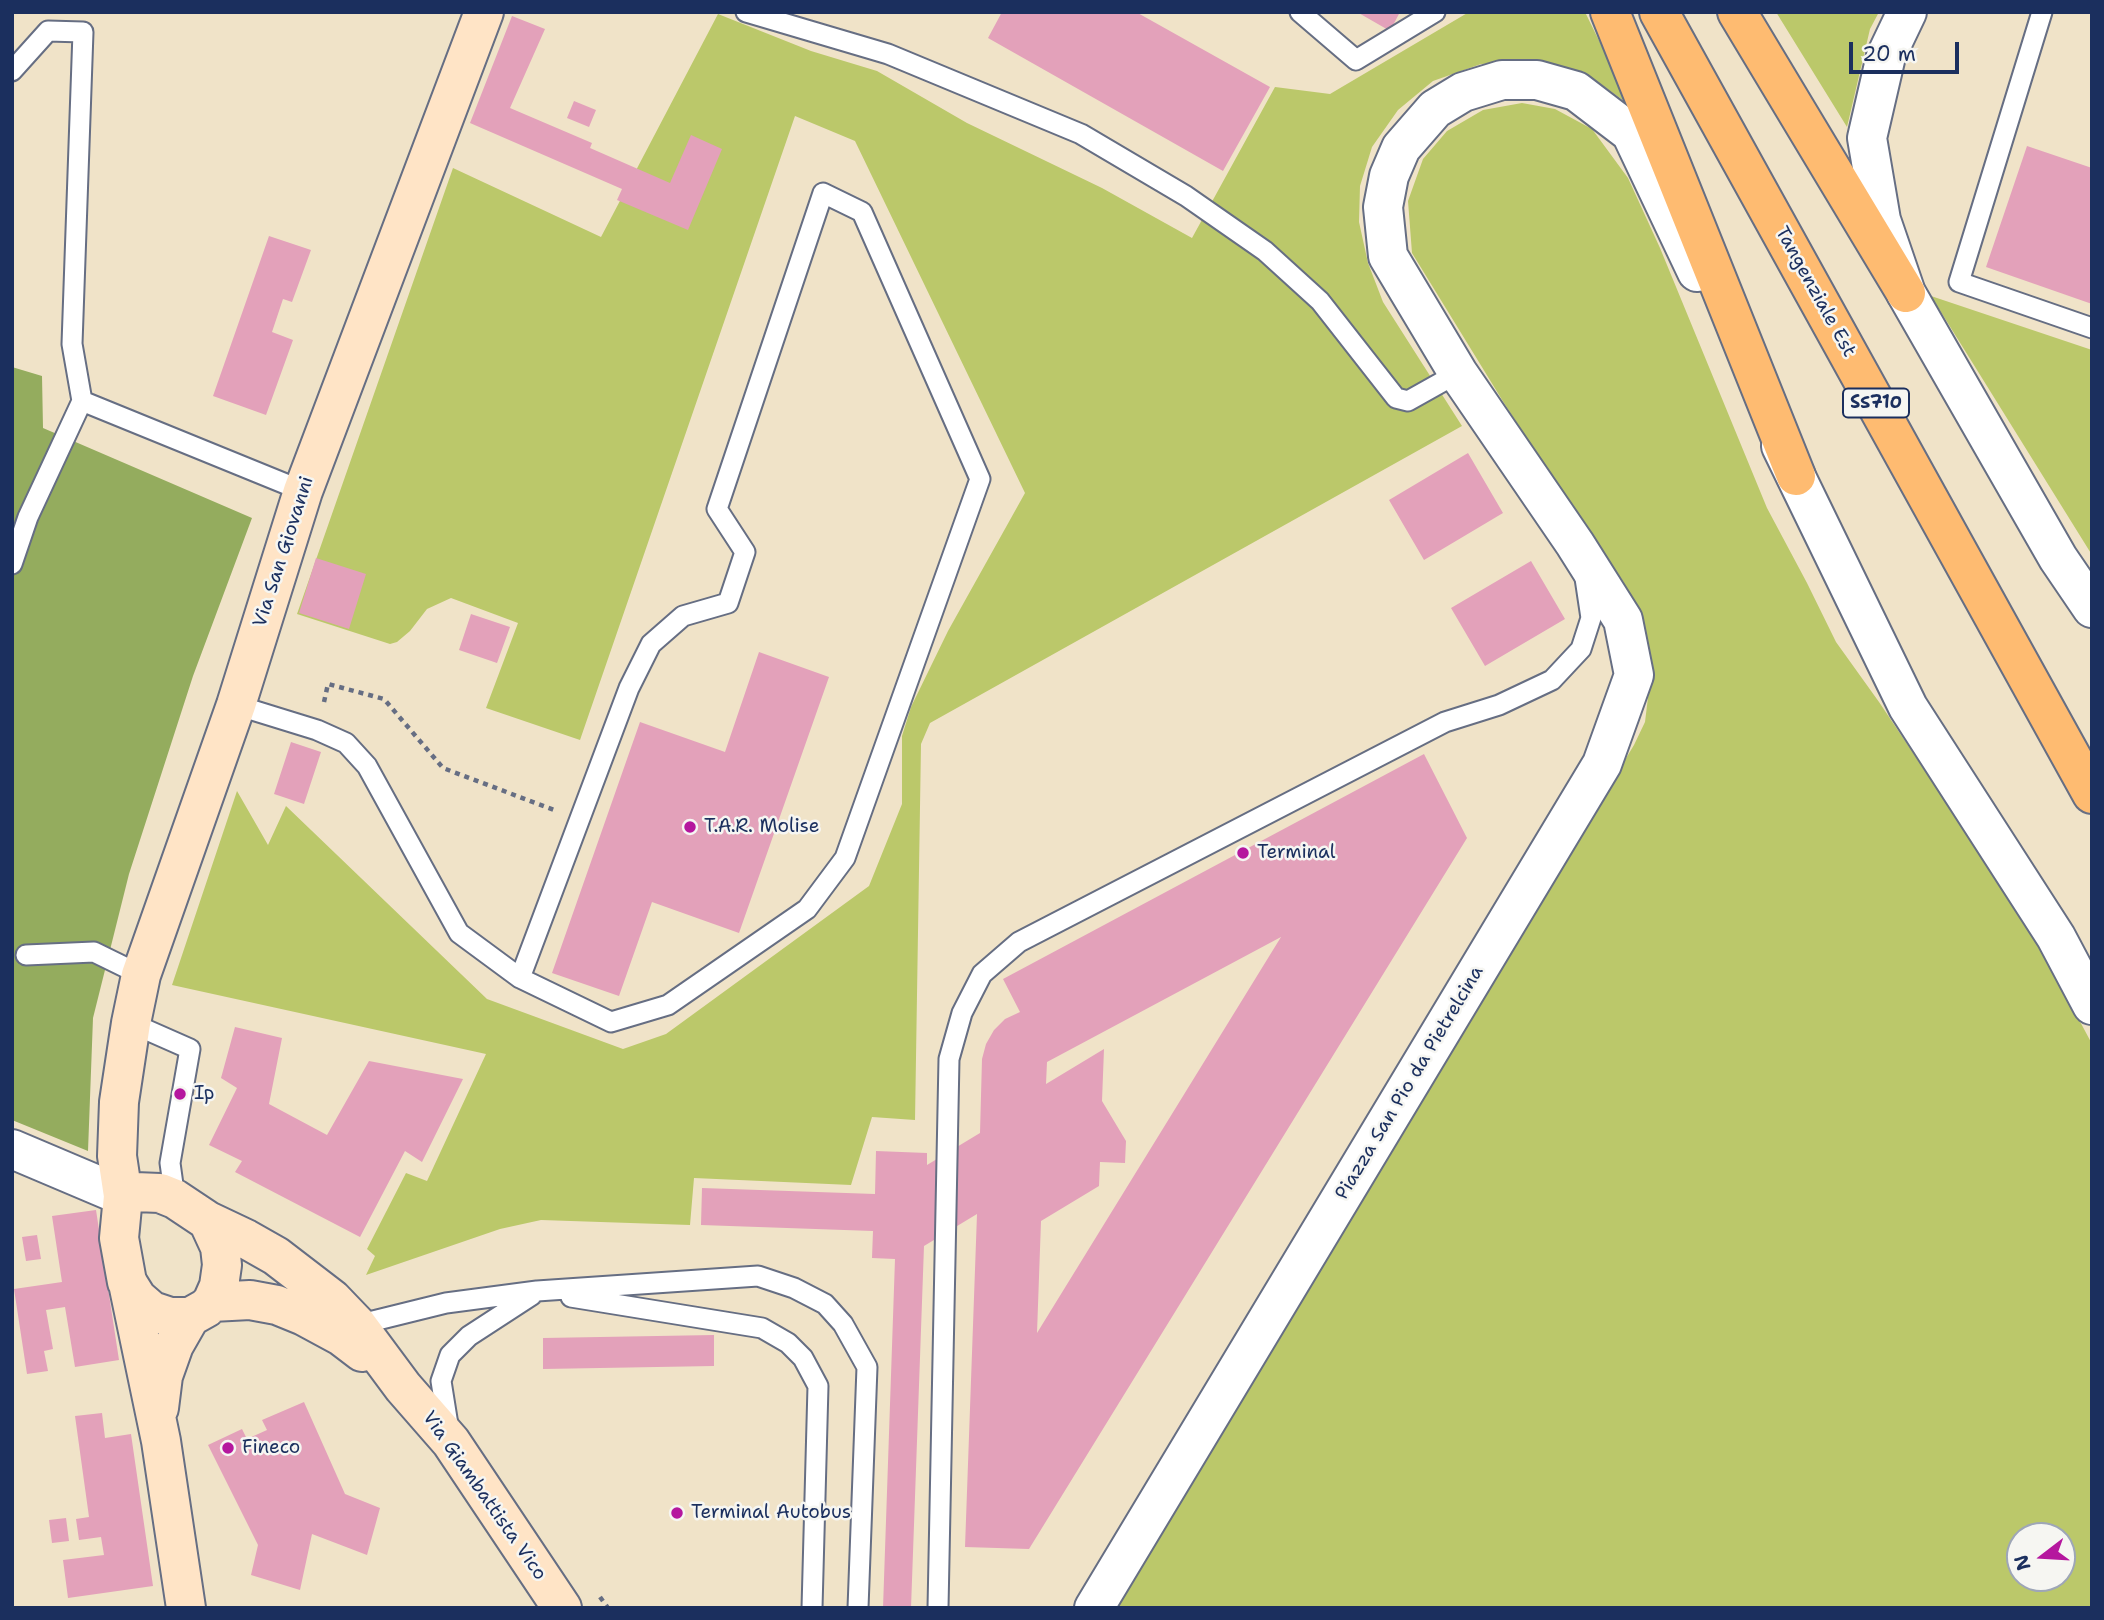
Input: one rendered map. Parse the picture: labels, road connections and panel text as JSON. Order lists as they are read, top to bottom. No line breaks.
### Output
{"streets":{"main road":["Tangenziale Est","SS710","Via San Giovanni","Via Giambattista Vico"],"street":["Piazza San Pio da Pietrelcina"]},"crossings":[["Via San Giovanni","Via Giambattista Vico"]],"places":["T.A.R. Molise","Terminal","Ip","Fineco","Terminal Autobus"],"scale_bar":"20 m","north":"left"}
